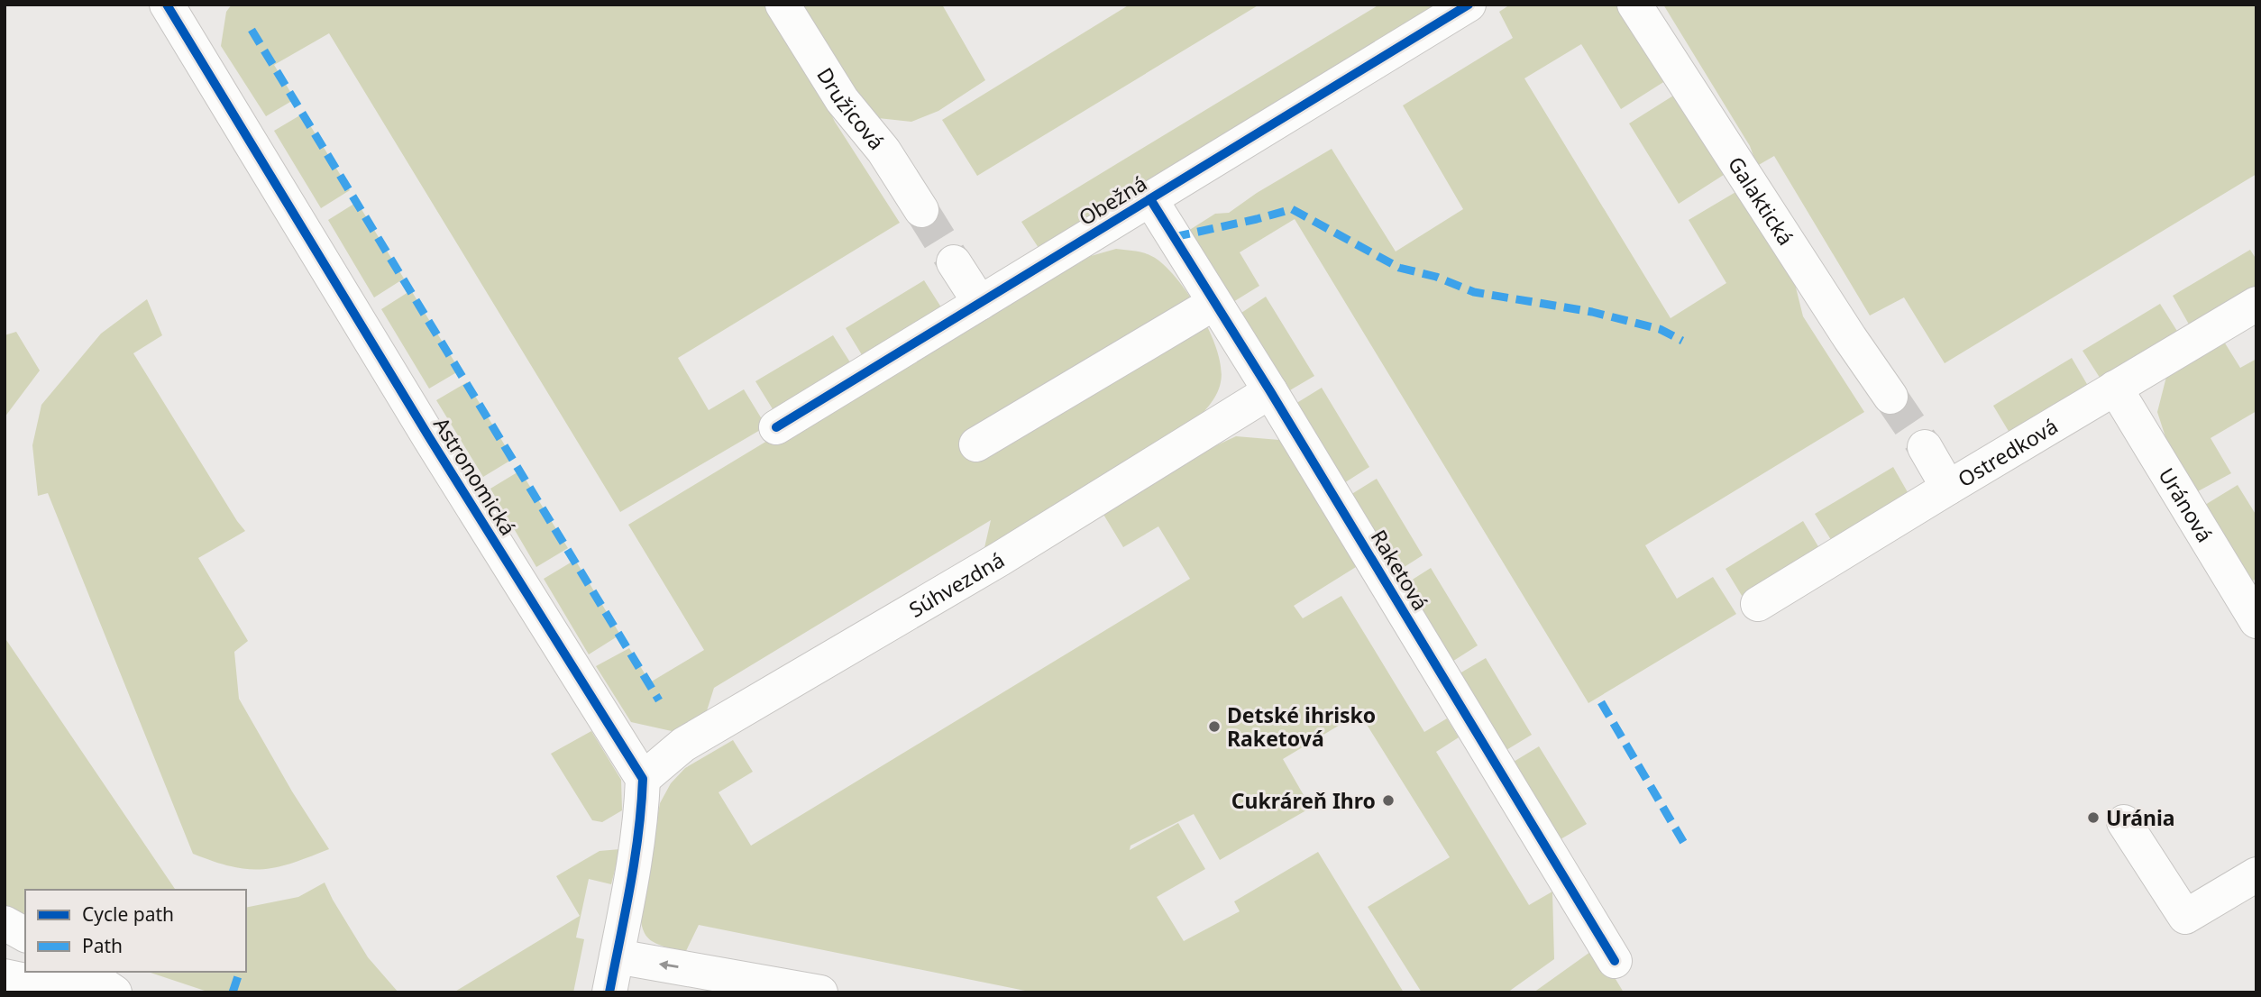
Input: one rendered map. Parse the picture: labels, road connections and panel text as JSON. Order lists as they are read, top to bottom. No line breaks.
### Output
{"streets":{"street":["Družicová","Obežná","Galaktická","Ostredková","Astronomická","Uránová","Raketová","Súhvezdná"]},"crossings":[["Obežná","Raketová"],["Ostredková","Uránová"],["Astronomická","Súhvezdná"],["Raketová","Súhvezdná"]],"places":["Detské ihrisko Raketová","Cukráreň Ihro","Uránia"],"legend":["Cycle path","Path"]}
